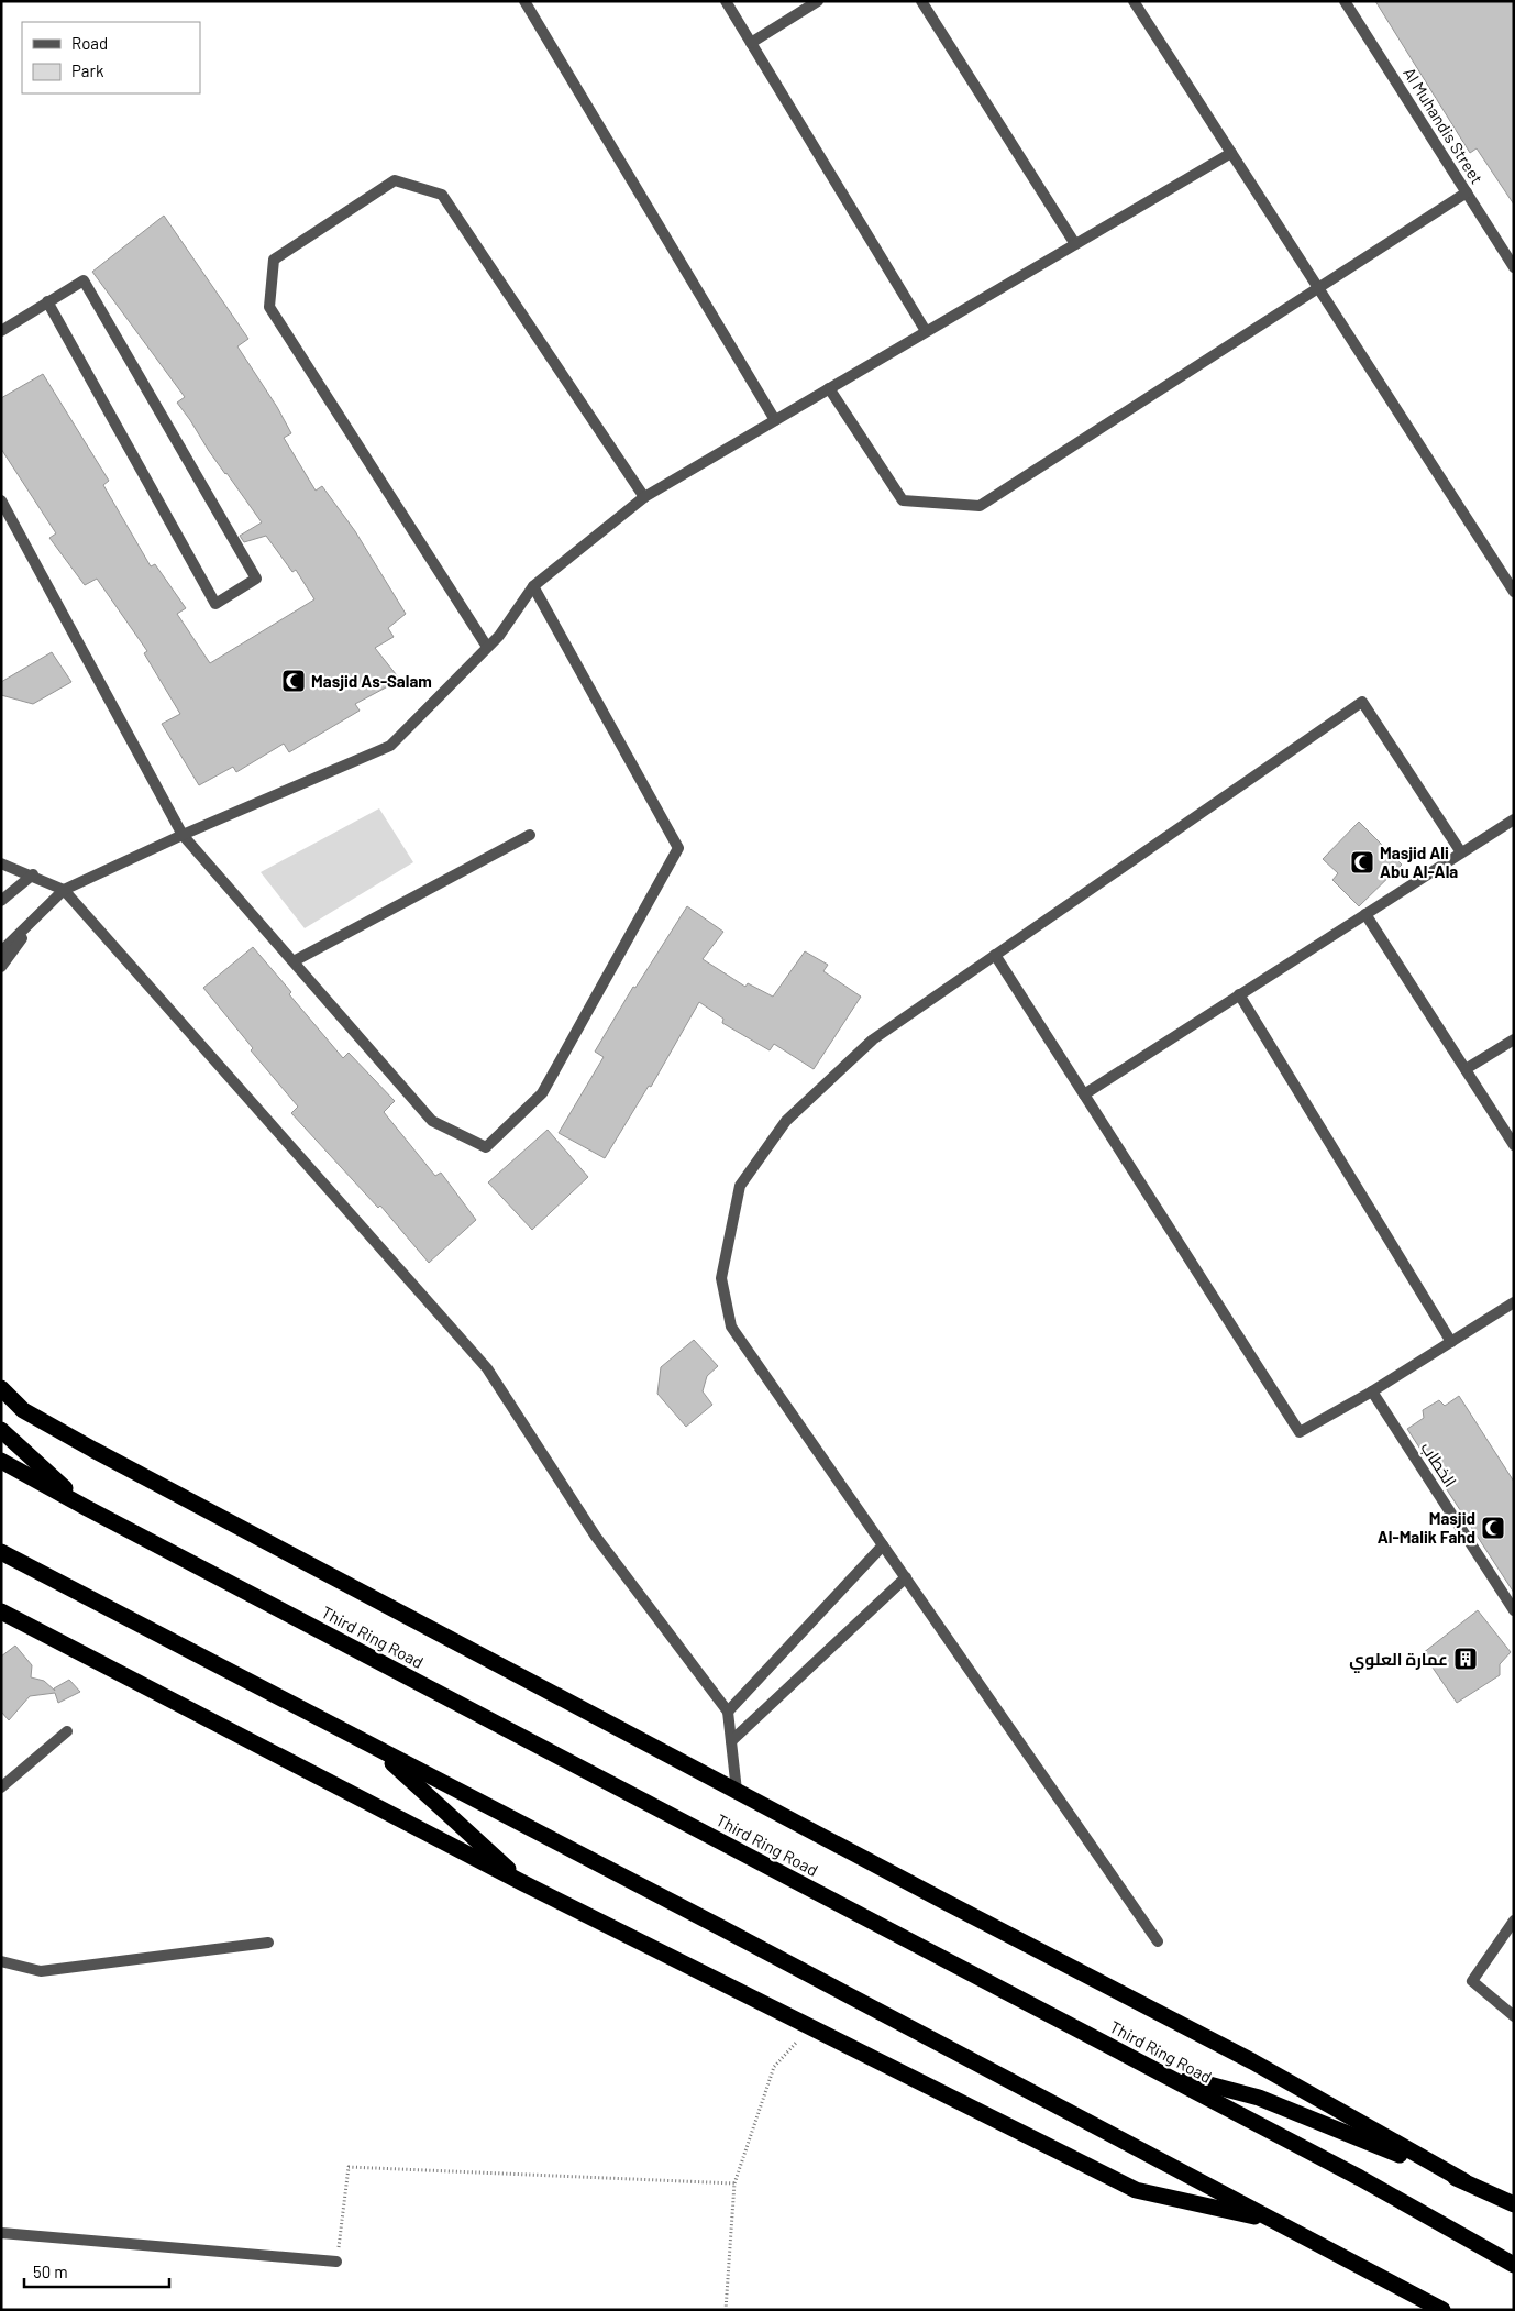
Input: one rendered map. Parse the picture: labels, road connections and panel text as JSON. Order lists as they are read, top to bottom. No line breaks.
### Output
{"streets":{"highway":["Third Ring Road"],"street":["Al Muhandis Street","الخطاب"]},"places":{"mosque":["Masjid As-Salam","Masjid Ali Abu Al-Ala","Masjid Al-Malik Fahd"],"building":["عمارة العلوي"]},"legend":["Road","Park"],"scale_bar":"50 m"}
